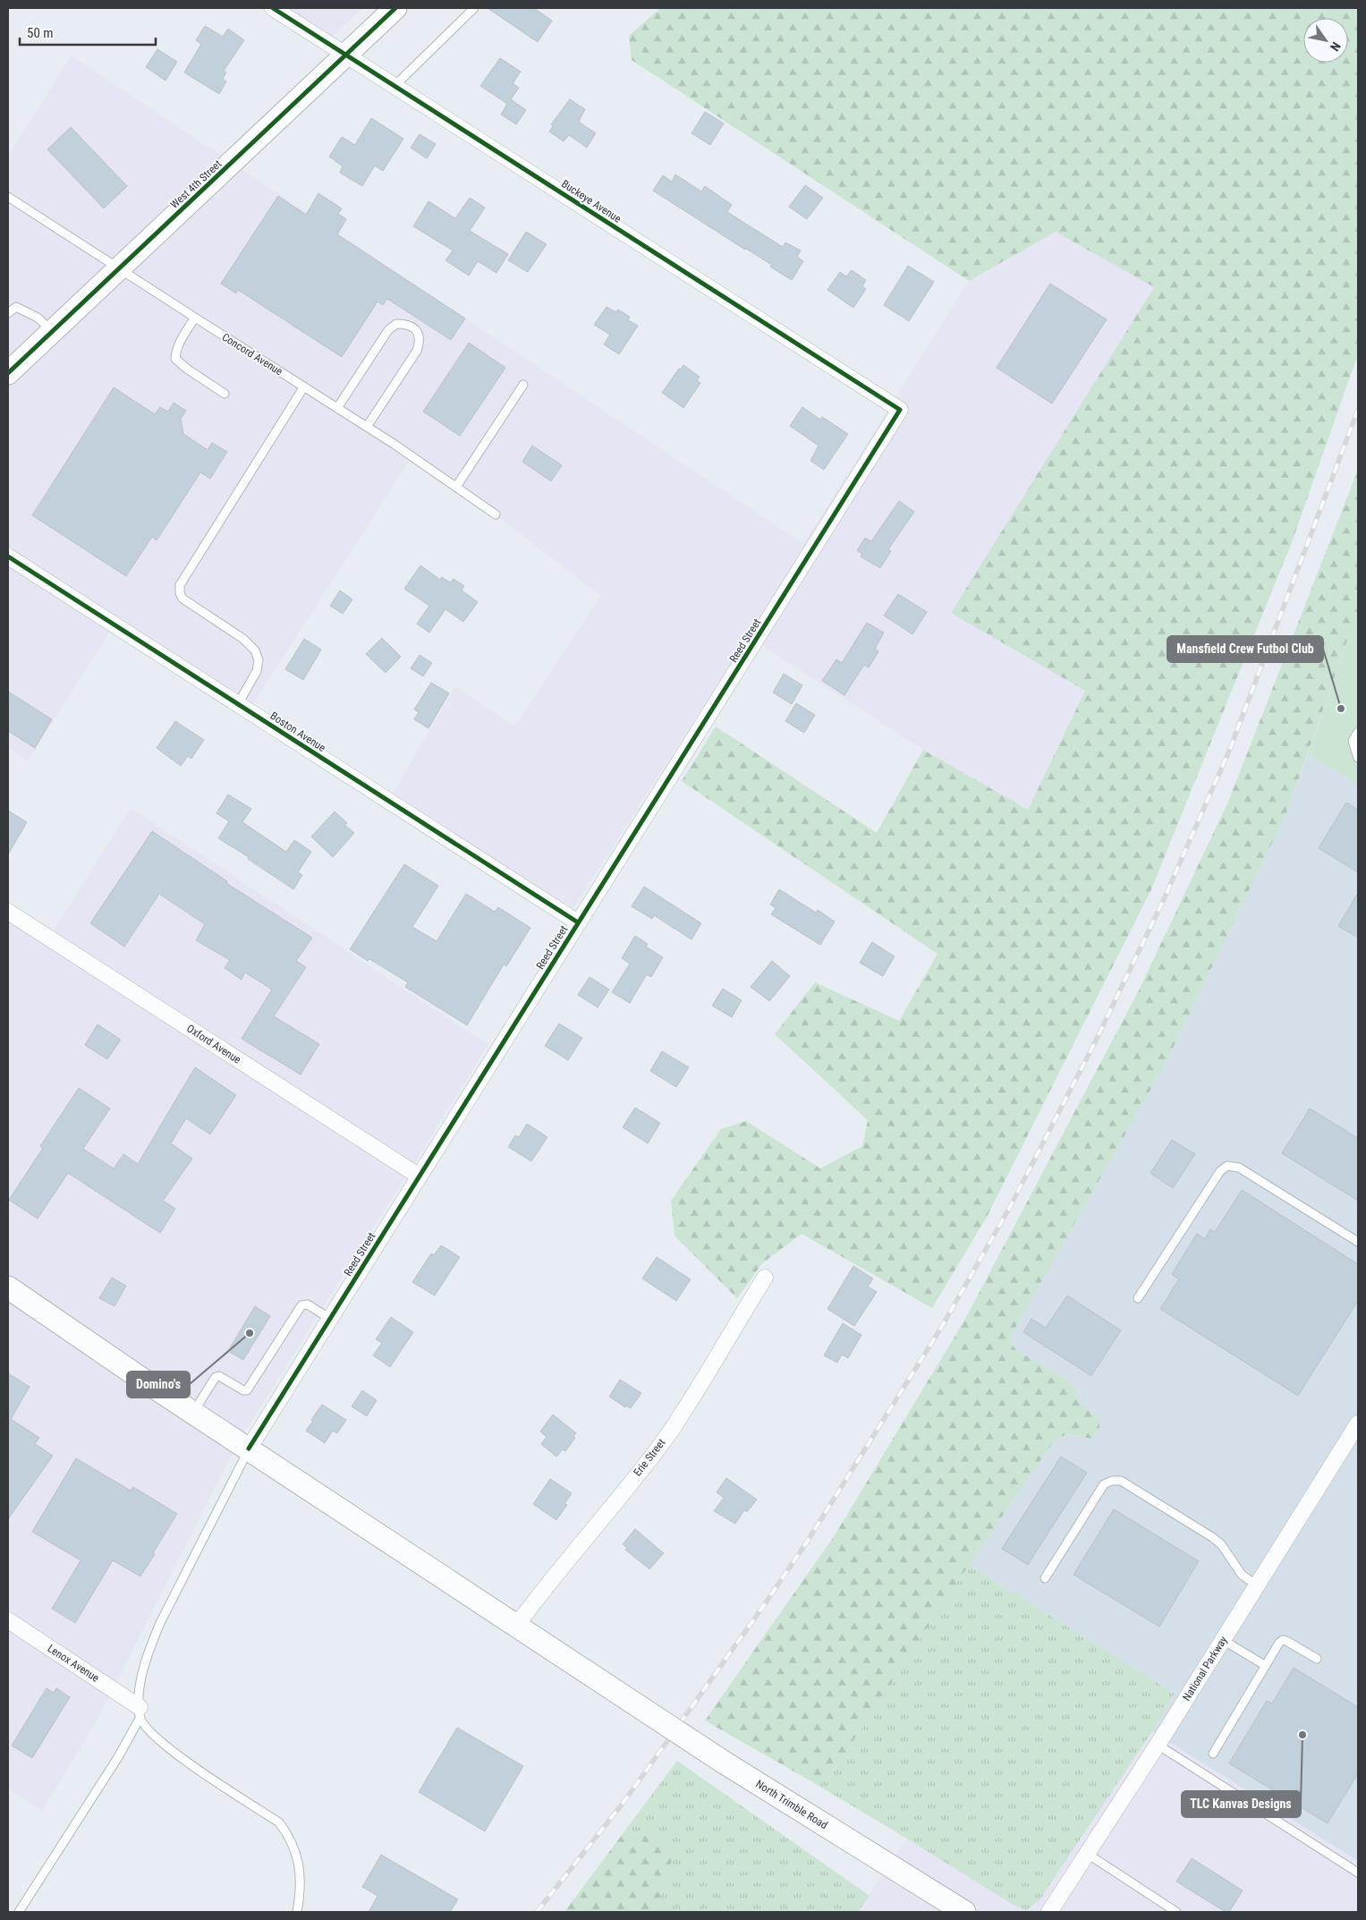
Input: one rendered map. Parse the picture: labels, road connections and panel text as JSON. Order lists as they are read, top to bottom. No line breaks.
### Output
{"streets":{"main road":["West 4th Street","North Trimble Road"],"street":["Buckeye Avenue","Reed Street","Boston Avenue","Oxford Avenue","Erie Street","Lenox Avenue","National Parkway"],"lane":["Concord Avenue"]},"crossings":[["West 4th Street","Buckeye Avenue"],["West 4th Street","Concord Avenue"],["Buckeye Avenue","Reed Street"],["Reed Street","Boston Avenue"],["Reed Street","Oxford Avenue"],["Reed Street","North Trimble Road"],["Erie Street","North Trimble Road"]],"places":["Mansfield Crew Futbol Club","Domino's","TLC Kanvas Designs"],"scale_bar":"50 m","north":"bottom right"}
